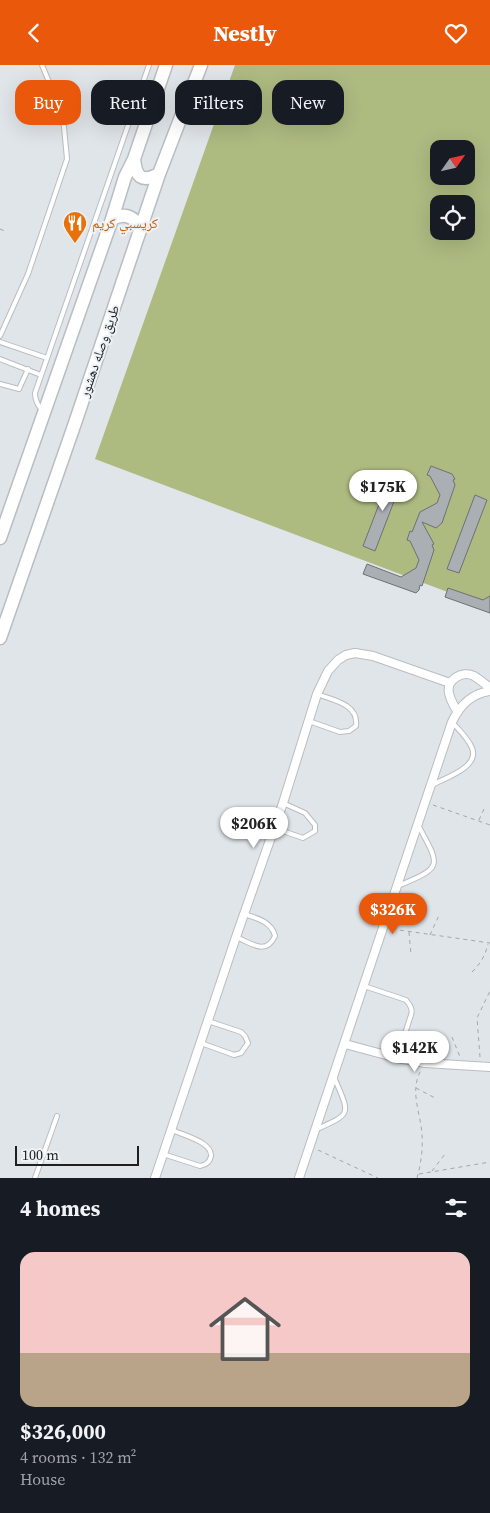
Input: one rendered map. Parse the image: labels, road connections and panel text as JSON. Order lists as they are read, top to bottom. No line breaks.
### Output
{"streets":{"main road":["طريق وصله دهشور"]},"places":{"restaurant":["كريسبي كريم"]},"scale_bar":"100 m","north":"top right","page":{"header":"Nestly","chip":["Buy","Rent","Filters","New"],"price":["$175K","$206K","$326K","$142K"],"scale":"100 m","heading":"4 homes","list":[{"name":"$326,000","note":"4 rooms · 132 m² · House"}]}}
